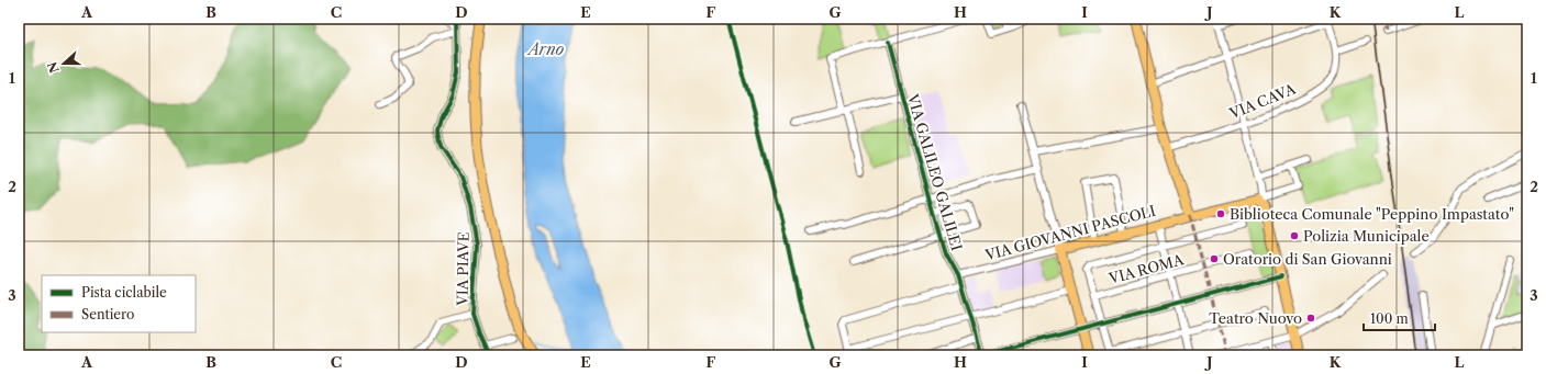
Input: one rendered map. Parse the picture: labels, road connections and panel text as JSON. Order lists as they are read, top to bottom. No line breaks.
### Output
{"streets":{"main road":["VIA GIOVANNI PASCOLI"],"street":["VIA CAVA","VIA GALILEO GALILEI","VIA PIAVE","VIA ROMA"]},"crossings":[["VIA GALILEO GALILEI","VIA GIOVANNI PASCOLI"]],"water":["Arno"],"places":["Biblioteca Comunale \"Peppino Impastato\"","Polizia Municipale","Oratorio di San Giovanni","Teatro Nuovo"],"legend":["Pista ciclabile","Sentiero"],"scale_bar":"100 m","north":"left","grid":{"columns":["A","B","C","D","E","F","G","H","I","J","K","L"],"rows":["1","2","3"]}}
